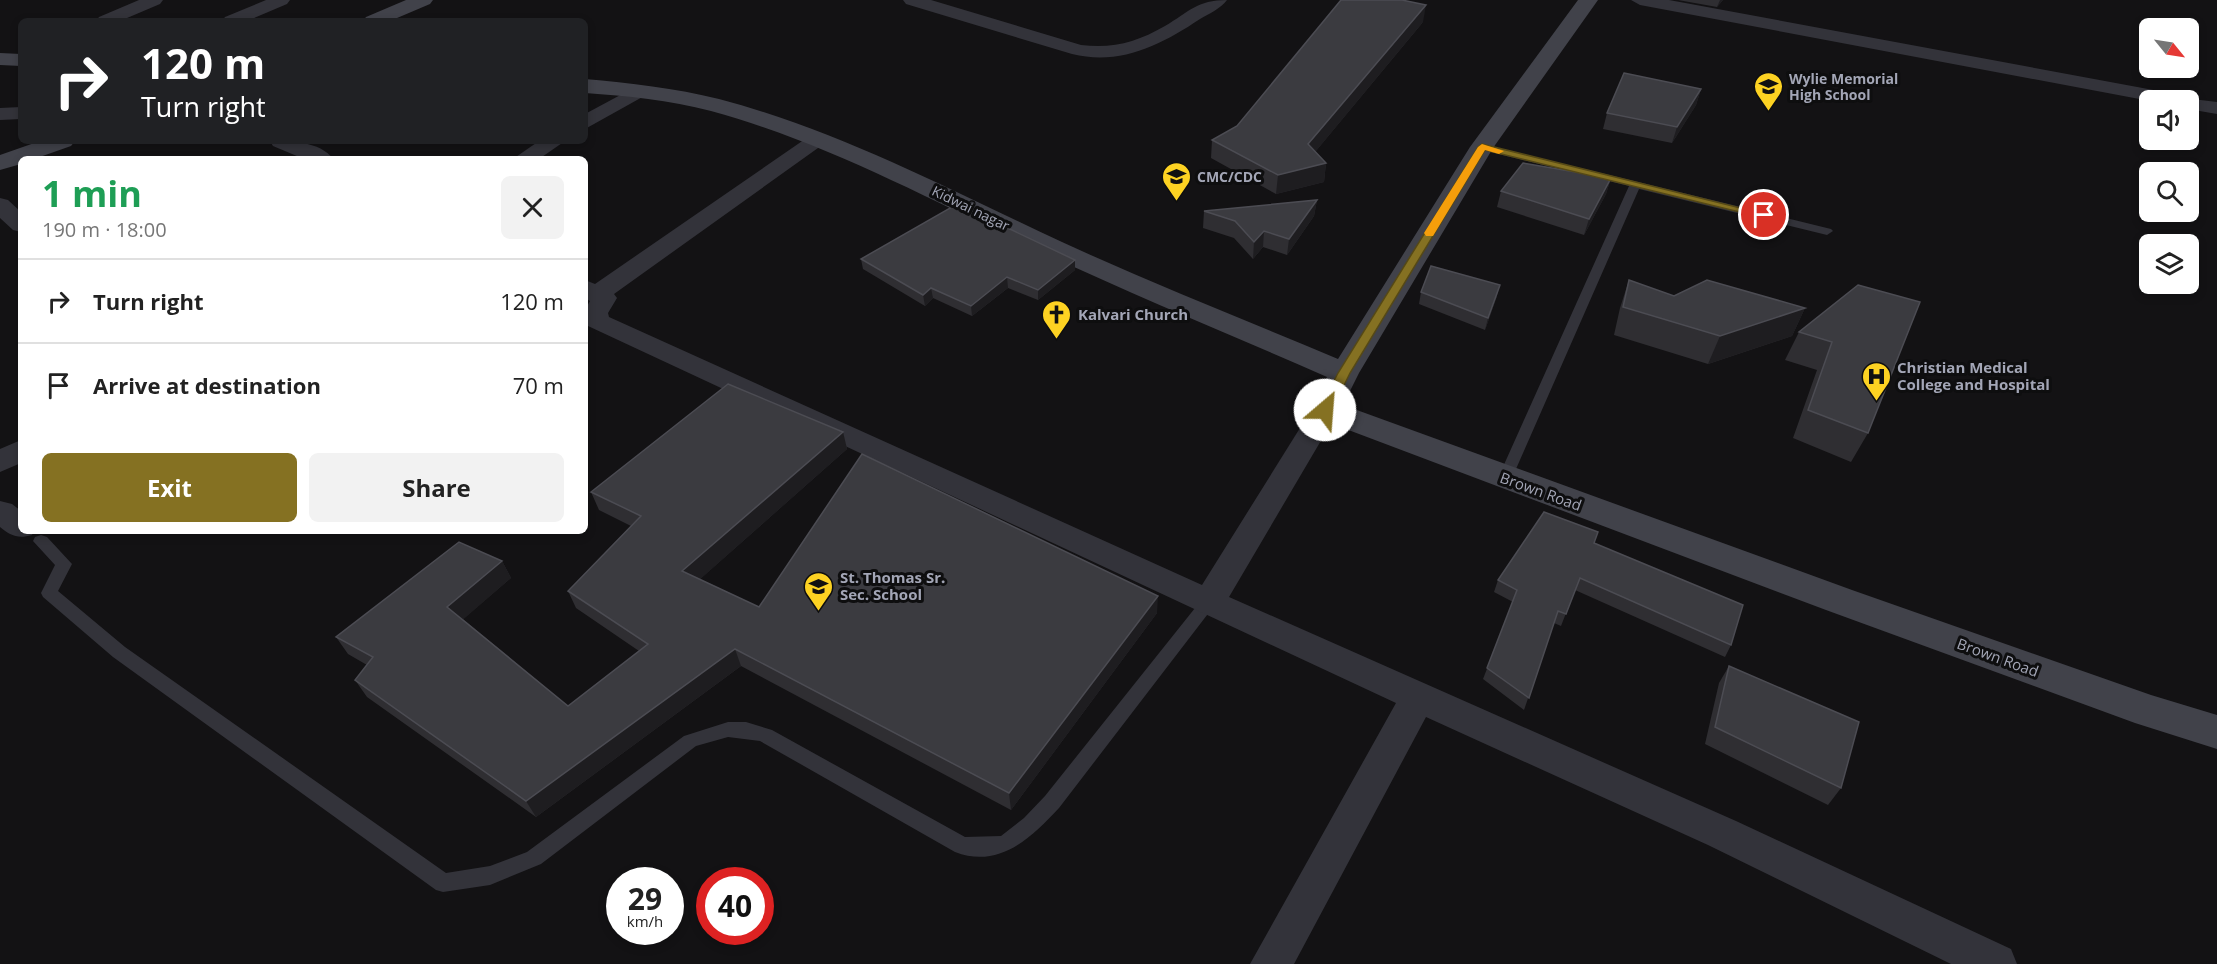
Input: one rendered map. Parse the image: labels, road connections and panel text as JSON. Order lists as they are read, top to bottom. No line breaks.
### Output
{"streets":{"street":["Kidwai nagar","Brown Road"]},"places":{"school or university":["Wylie Memorial High School","CMC/CDC","St. Thomas Sr. Sec. School"],"church":["Kalvari Church"],"hospital":["Christian Medical College and Hospital"]},"north":"bottom right","page":{"turn":["120 m","Turn right"],"heading":["1 min","190 m · 18:00"],"list":[{"name":"Turn right","value":"120 m"},{"name":"Arrive at destination","value":"70 m"}],"buttons":["Exit","Share"],"speed":"29 km/h","limit":"40"}}
